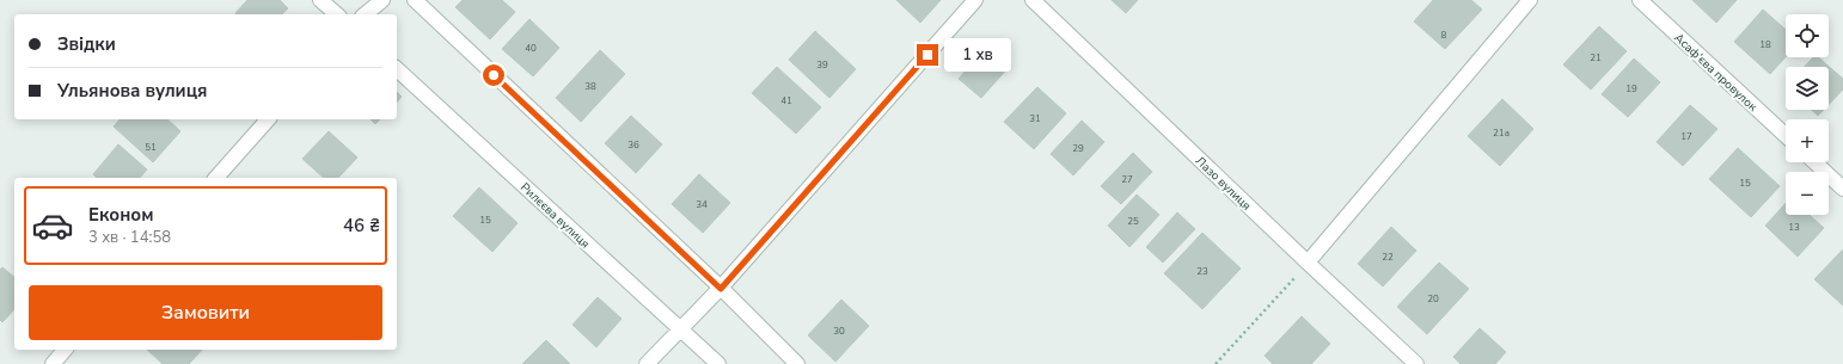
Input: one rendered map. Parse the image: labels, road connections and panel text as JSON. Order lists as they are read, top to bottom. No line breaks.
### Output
{"streets":{"street":["Асаф’єва провулок","Лазо вулиця","Рилєєва вулиця"]},"house_numbers":["8","18","40","21","39","38","19","41","31","21а","17","36","51","29","27","15","34","15","25","13","22","23","20","30"],"page":{"map_buttons":["+","−"],"banner":["Звідки","Ульянова вулиця"],"bubble":"1 хв","list":[{"name":"Економ","note":"3 хв · 14:58","value":"46 ₴"}],"buttons":"Замовити"}}
